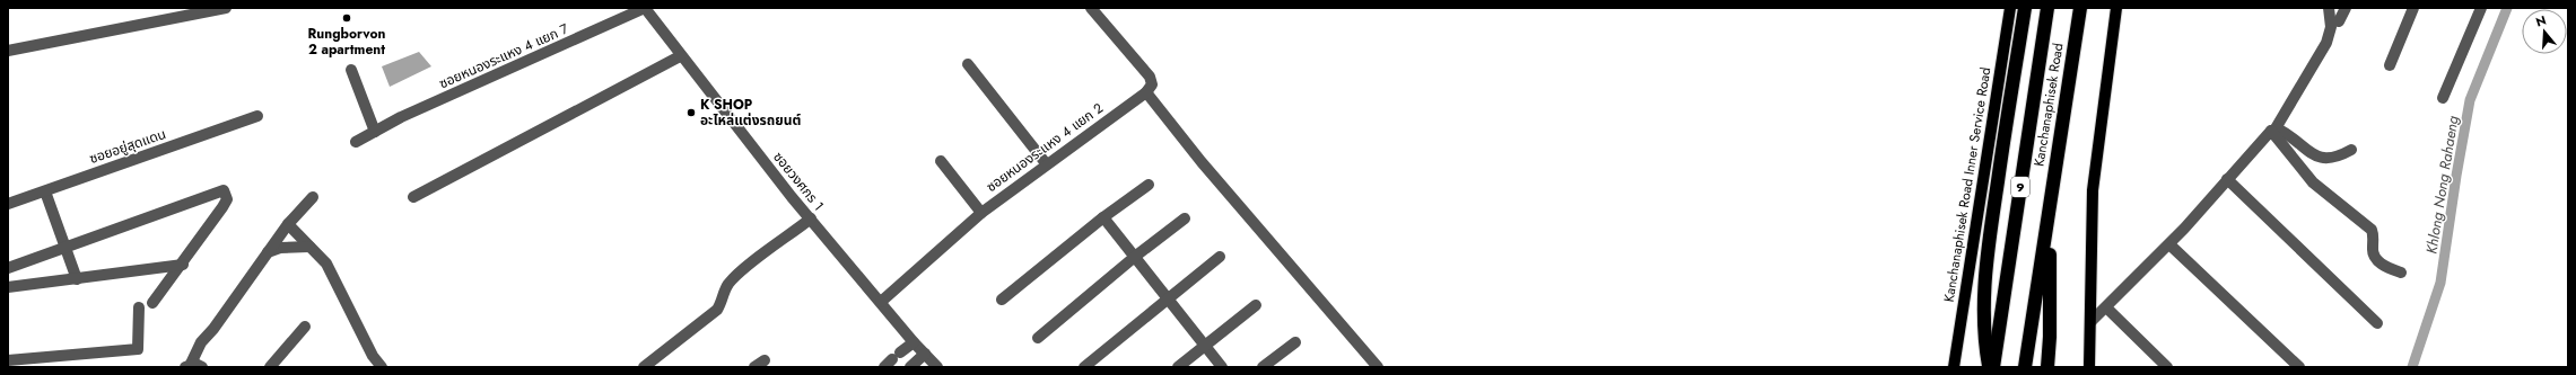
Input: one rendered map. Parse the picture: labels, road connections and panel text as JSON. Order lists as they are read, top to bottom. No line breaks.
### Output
{"streets":{"highway":["Kanchanaphisek Road","9"],"main road":["Kanchanaphisek Road Inner Service Road"],"street":["ซอยหนองระแหง 4 แยก 7","ซอยอยู่สุดแดน","ซอยหนองระแหง 4 แยก 2","ซอยวงศกร 1"]},"crossings":[["ซอยหนองระแหง 4 แยก 7","ซอยวงศกร 1"],["ซอยหนองระแหง 4 แยก 2","ซอยวงศกร 1"]],"water":["Khlong Nong Rahaeng"],"places":["Rungborvon 2 apartment","K SHOP อะไหล่แต่งรถยนต์"],"north":"top"}
